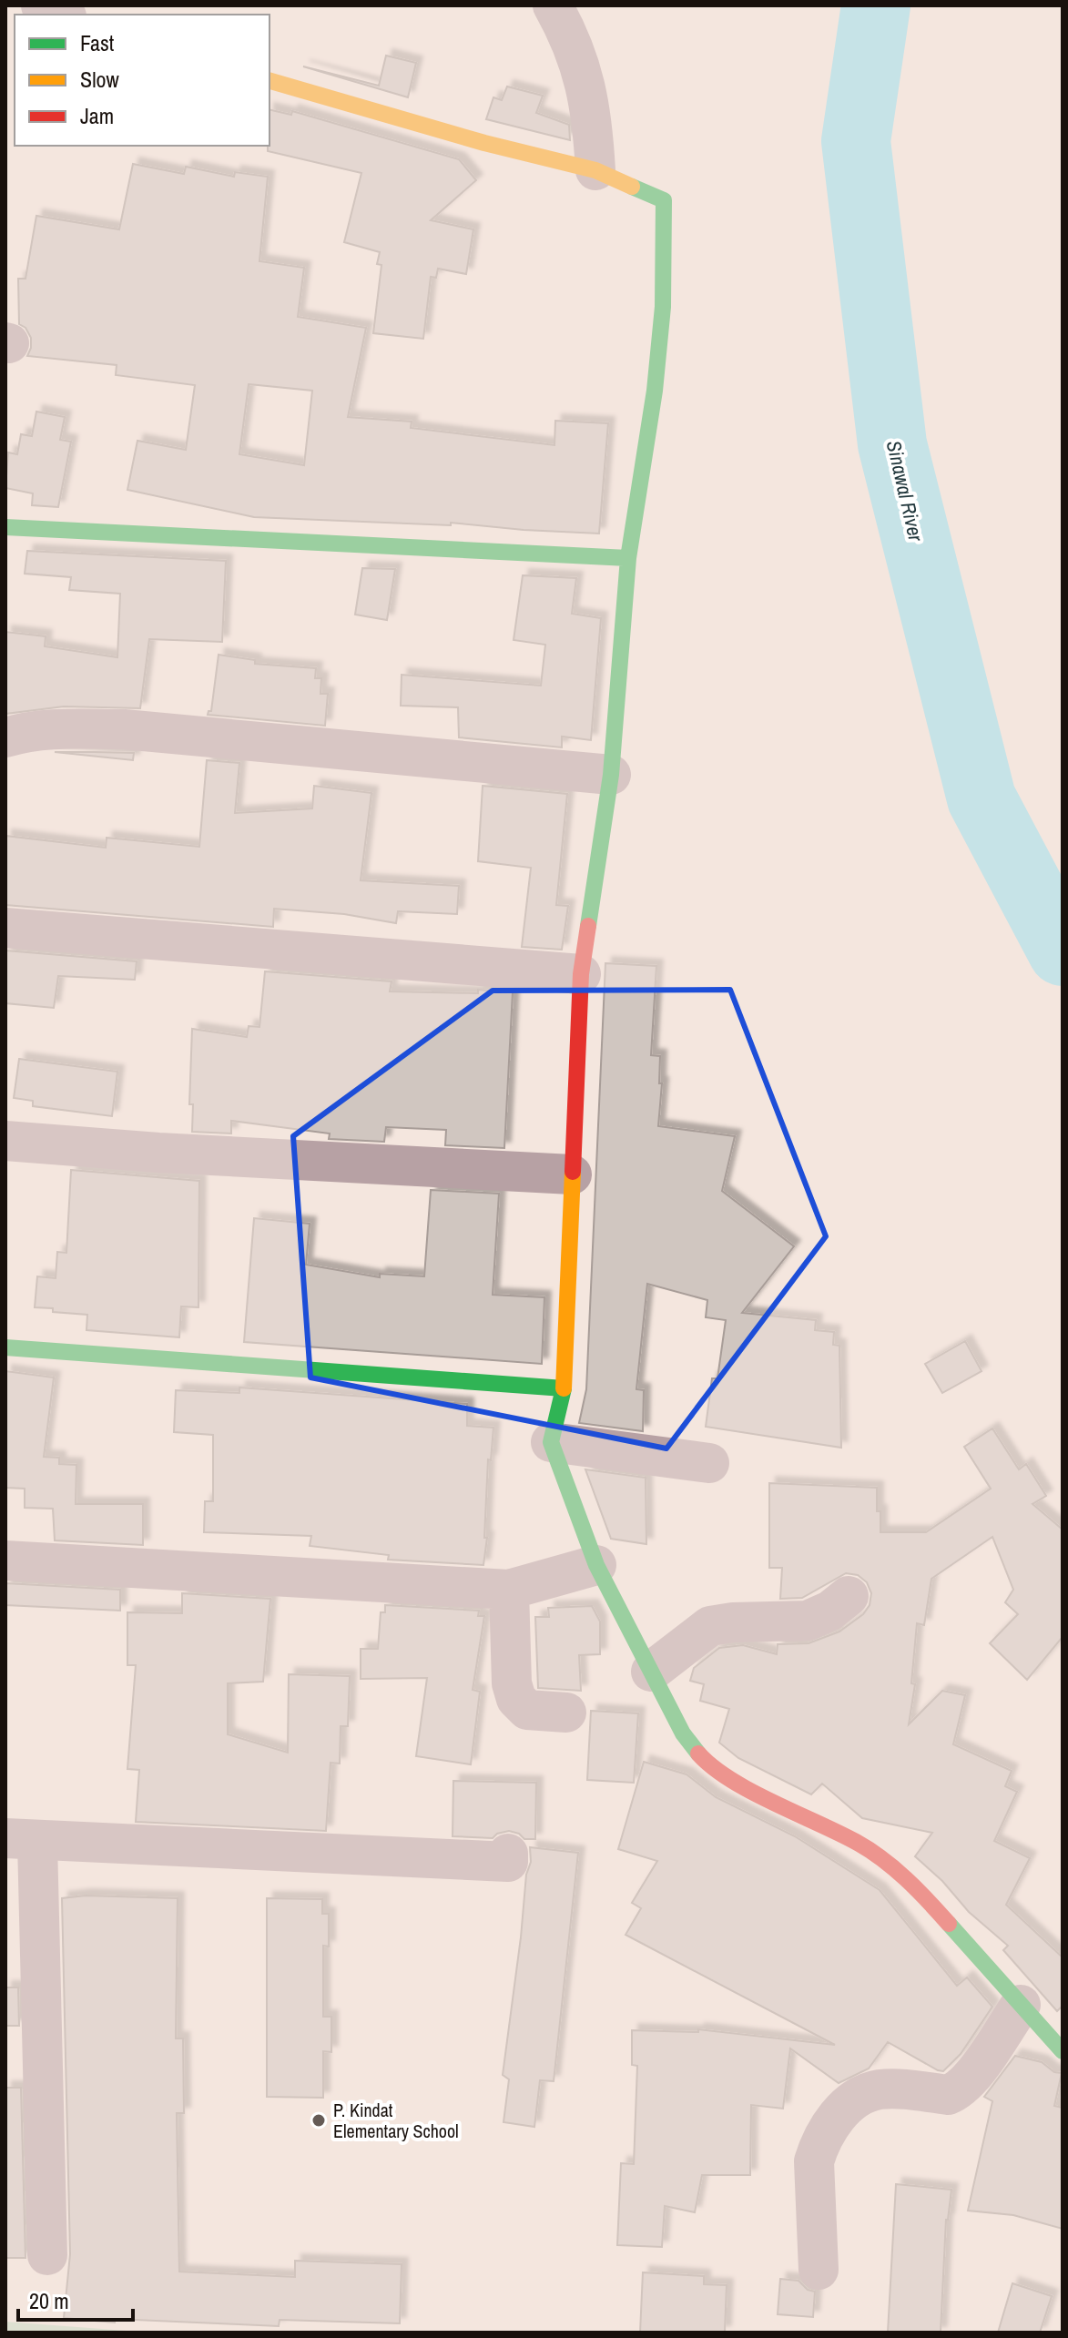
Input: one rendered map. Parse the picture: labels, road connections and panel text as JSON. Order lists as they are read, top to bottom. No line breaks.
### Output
{"water":["Sinawal River"],"places":["P. Kindat Elementary School"],"legend":["Fast","Slow","Jam"],"scale_bar":"20 m"}
